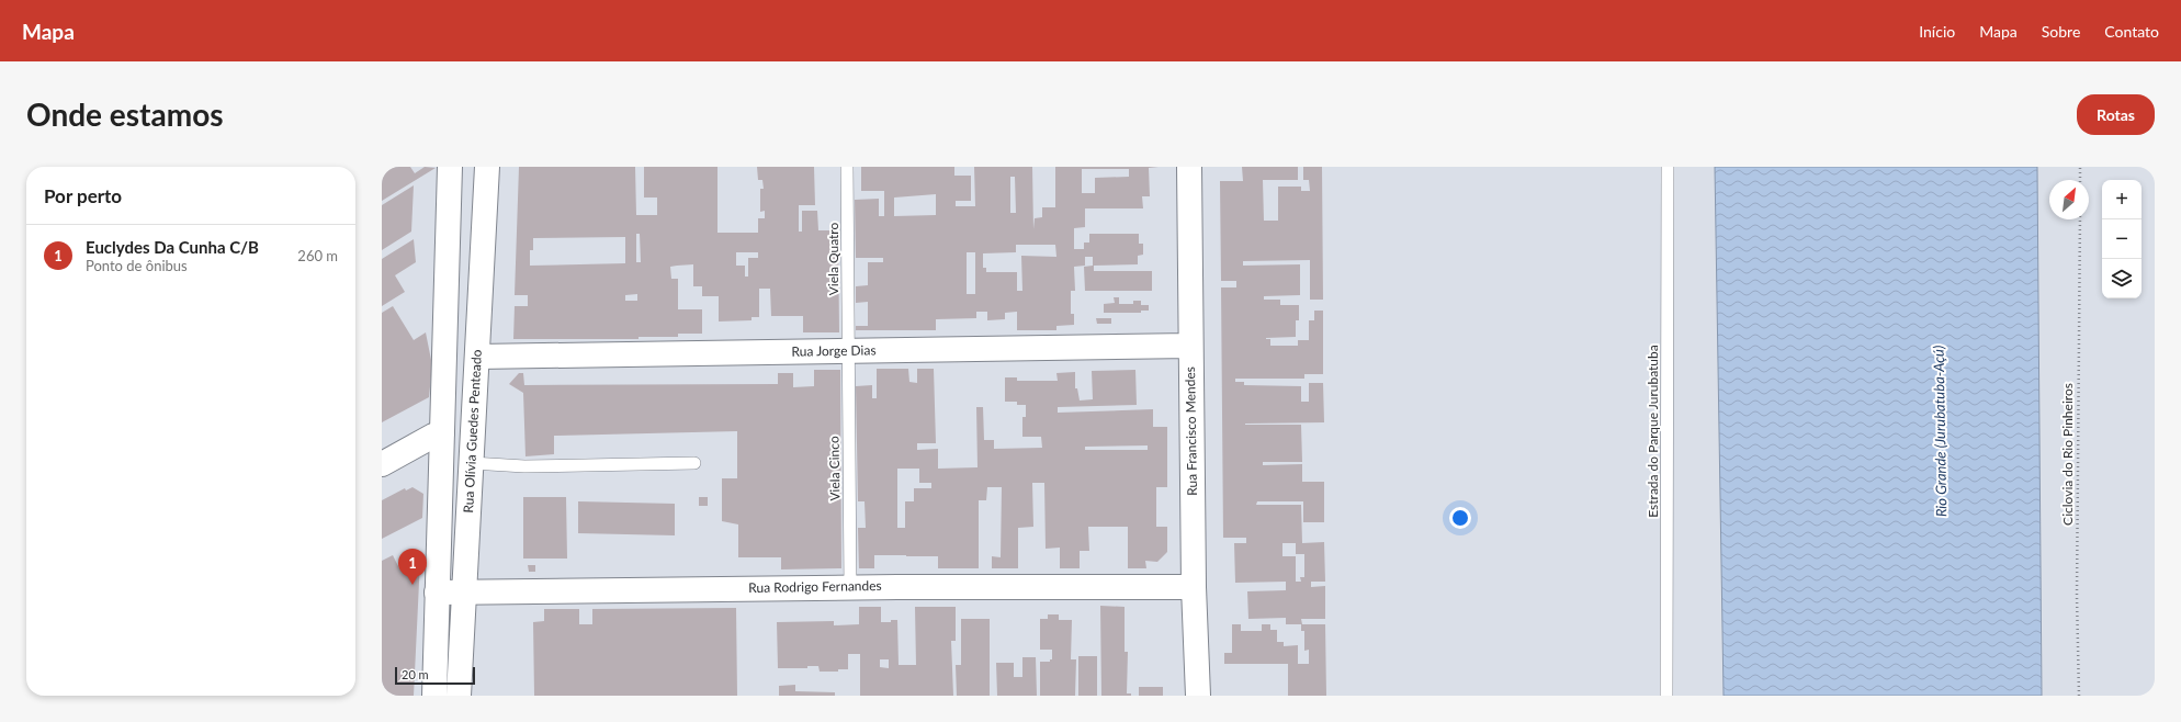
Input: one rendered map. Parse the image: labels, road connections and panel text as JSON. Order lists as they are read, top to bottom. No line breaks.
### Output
{"streets":{"street":["Rua Jorge Dias","Rua Olívia Guedes Penteado","Rua Francisco Mendes","Rua Rodrigo Fernandes"],"lane":["Viela Quatro","Estrada do Parque Jurubatuba","Viela Cinco"],"path":["Ciclovia do Rio Pinheiros"]},"crossings":[["Viela Quatro","Rua Jorge Dias"],["Viela Quatro","Viela Cinco"],["Rua Jorge Dias","Rua Olívia Guedes Penteado"],["Rua Jorge Dias","Rua Francisco Mendes"],["Rua Jorge Dias","Viela Cinco"],["Rua Olívia Guedes Penteado","Rua Rodrigo Fernandes"],["Rua Francisco Mendes","Rua Rodrigo Fernandes"],["Viela Cinco","Rua Rodrigo Fernandes"]],"water":["Rio Grande (Jurubatuba-Açú)"],"scale_bar":"20 m","north":"top right","page":{"header":"Mapa","nav":["Início","Mapa","Sobre","Contato"],"buttons":"Rotas","title":"Onde estamos","heading":"Por perto","map_buttons":["+","−"],"list":[{"mark":"1","name":"Euclydes Da Cunha C/B","note":"Ponto de ônibus","value":"260 m"}],"pins":"1","scale":"20 m"}}
